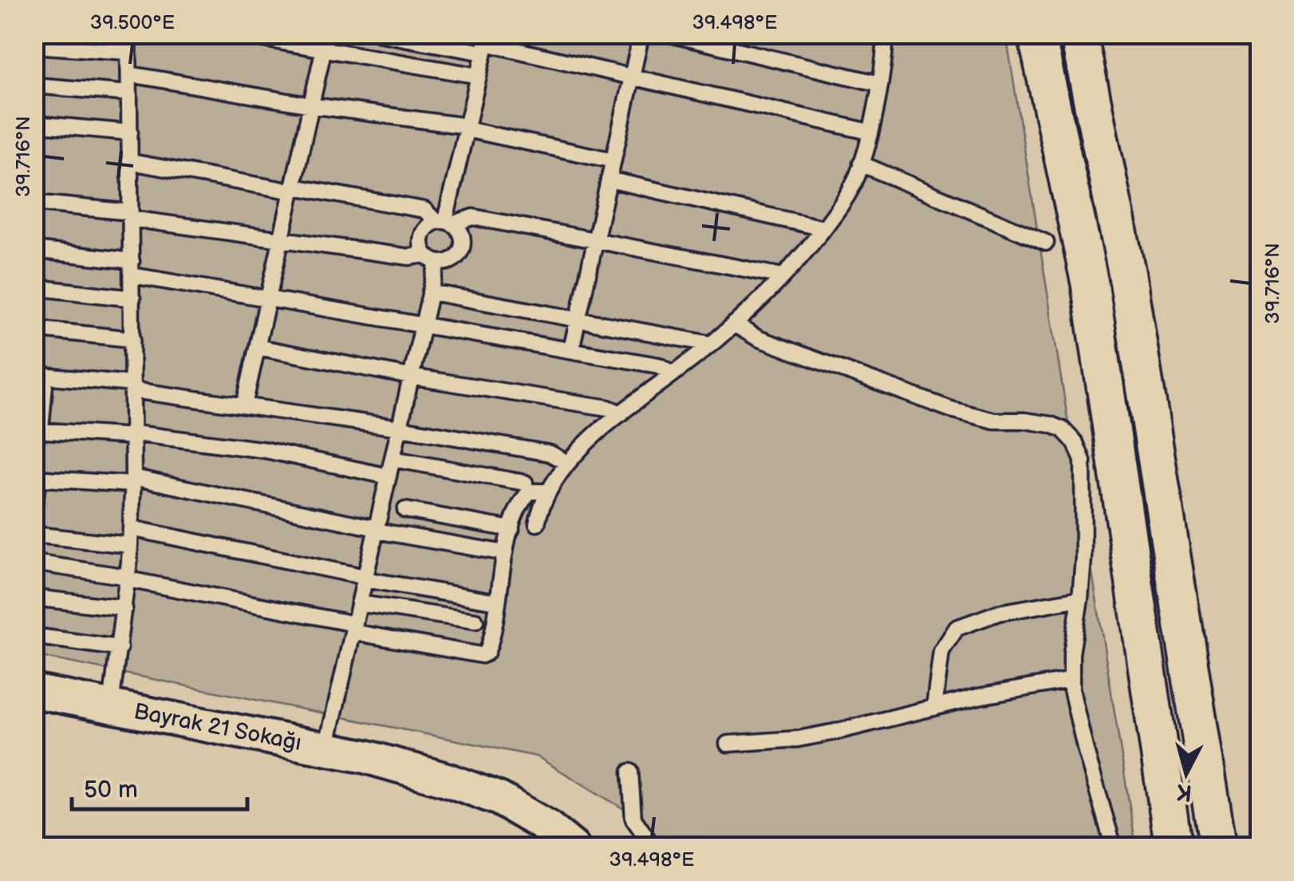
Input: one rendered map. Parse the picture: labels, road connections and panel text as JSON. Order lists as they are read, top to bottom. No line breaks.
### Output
{"streets":{"street":["Bayrak 21 Sokağı"]},"scale_bar":"50 m","north":"bottom","coordinates":["39.500°E","39.498°E","39.716°N"]}
